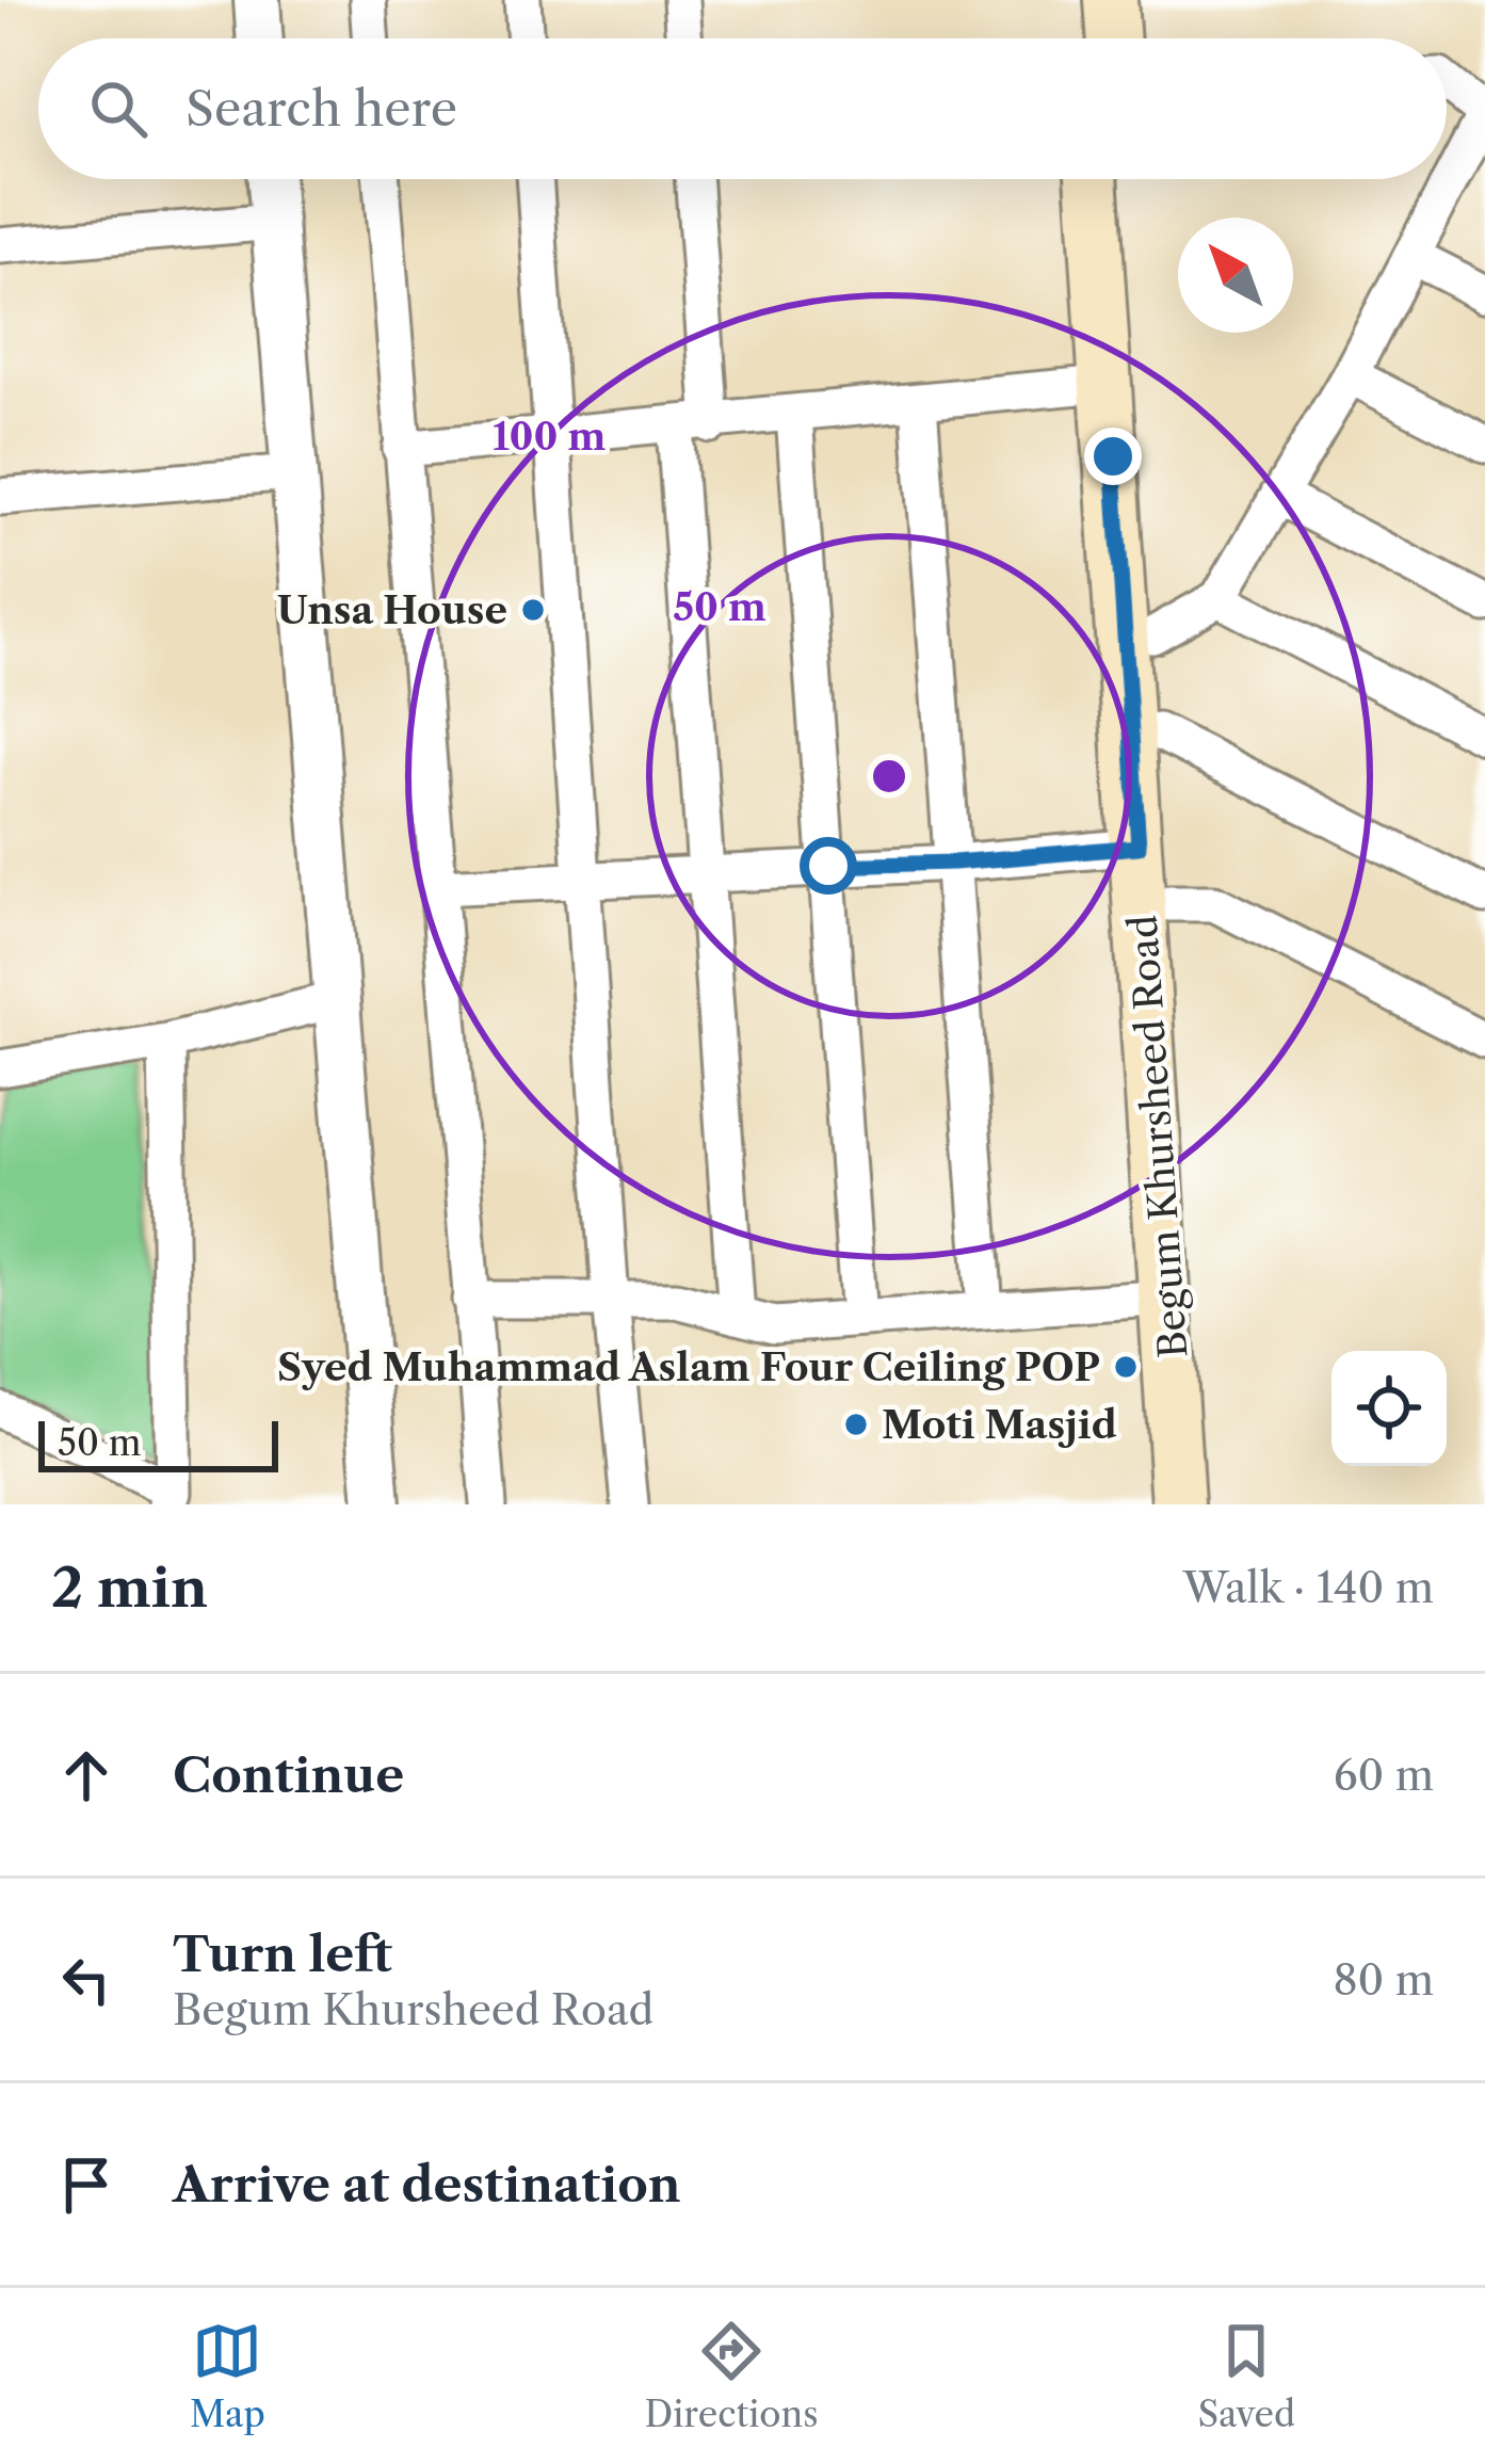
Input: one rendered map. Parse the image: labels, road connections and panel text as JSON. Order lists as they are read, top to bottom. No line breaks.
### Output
{"streets":{"main road":["Begum Khursheed Road"]},"places":["Unsa House","Syed Muhammad Aslam Four Ceiling POP","Moti Masjid"],"scale_bar":"50 m","north":"top left","page":{"search":"Search here","scale":"50 m","heading":["2 min","Walk · 140 m"],"list":[["Continue","60 m"],["Turn left","Begum Khursheed Road","80 m"],"Arrive at destination"],"nav":["Map","Directions","Saved"]},"rings":["100 m","50 m"]}
